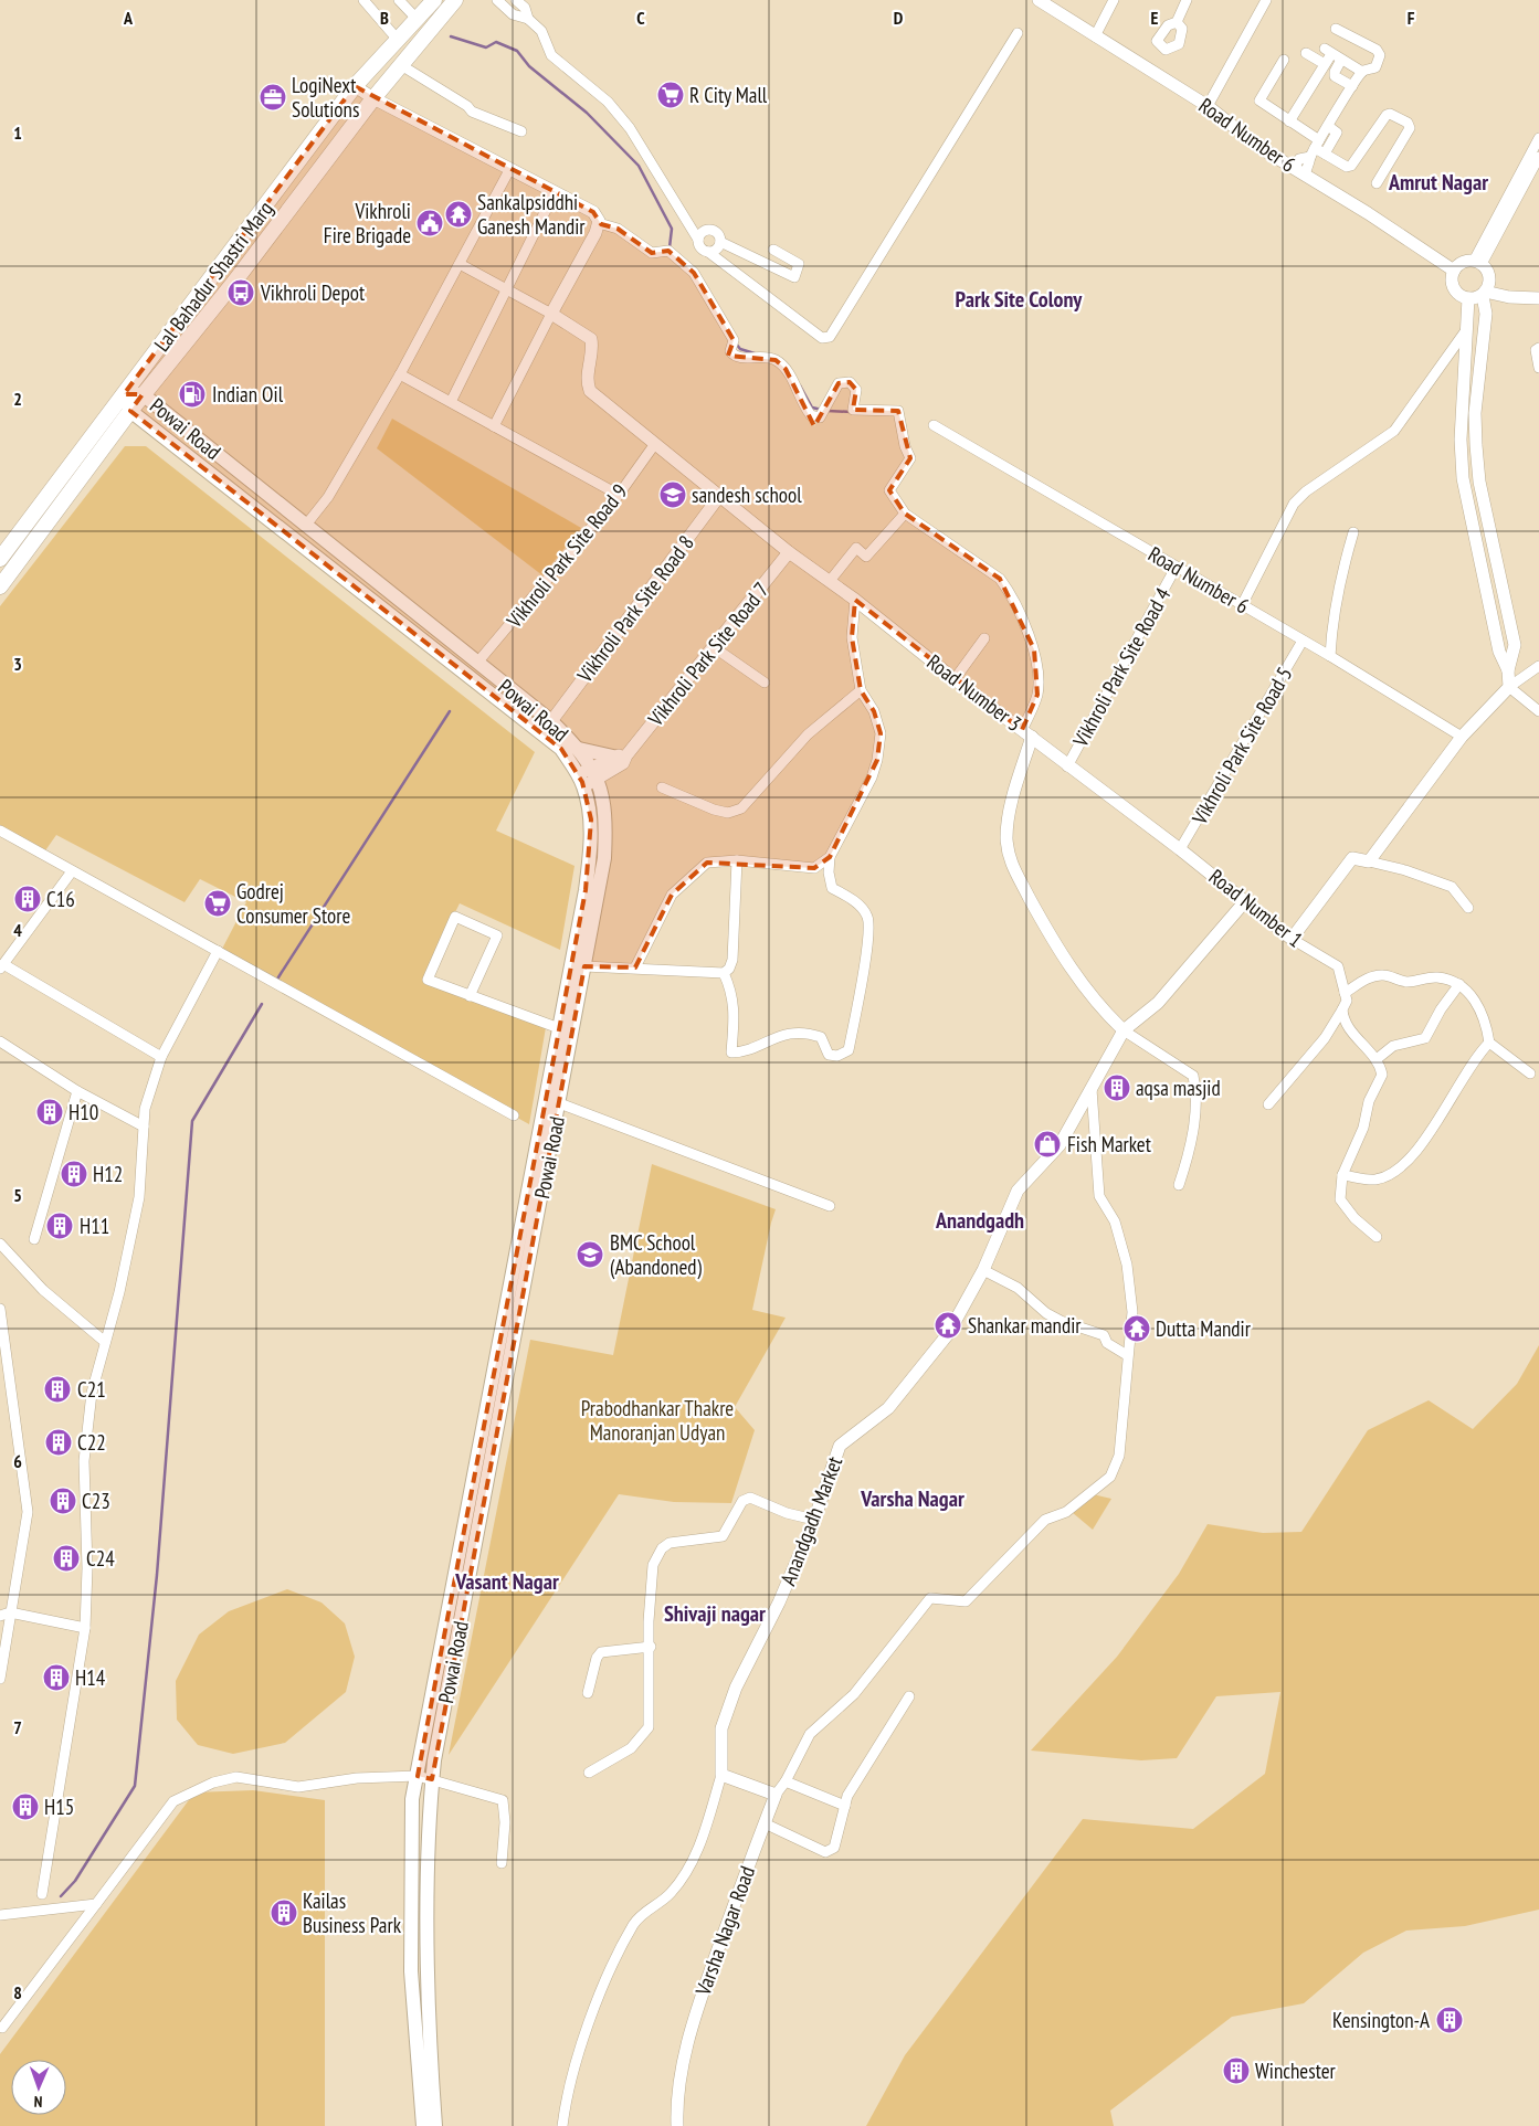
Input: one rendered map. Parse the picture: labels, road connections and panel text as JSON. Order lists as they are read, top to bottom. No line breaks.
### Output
{"streets":{"main road":["Lal Bahadur Shastri Marg","Powai Road"],"street":["Road Number 6","Vikhroli Park Site Road 9","Vikhroli Park Site Road 8","Vikhroli Park Site Road 7","Vikhroli Park Site Road 4","Road Number 3","Vikhroli Park Site Road 5","Road Number 1","Anandgadh Market","Varsha Nagar Road"]},"crossings":[["Road Number 6","Vikhroli Park Site Road 4"],["Road Number 6","Vikhroli Park Site Road 5"],["Lal Bahadur Shastri Marg","Powai Road"],["Powai Road","Vikhroli Park Site Road 9"],["Powai Road","Vikhroli Park Site Road 8"],["Powai Road","Vikhroli Park Site Road 7"],["Vikhroli Park Site Road 9","Road Number 3"],["Vikhroli Park Site Road 8","Road Number 3"],["Vikhroli Park Site Road 7","Road Number 3"],["Vikhroli Park Site Road 4","Road Number 1"],["Road Number 3","Road Number 1"],["Road Number 3","Anandgadh Market"],["Vikhroli Park Site Road 5","Road Number 1"],["Road Number 1","Anandgadh Market"]],"districts":["Amrut Nagar","Park Site Colony","Anandgadh","Varsha Nagar","Vasant Nagar","Shivaji nagar"],"parks":["Prabodhankar Thakre Manoranjan Udyan"],"places":{"supermarket":["R City Mall","Godrej Consumer Store"],"office":["LogiNext Solutions"],"temple":["Sankalpsiddhi Ganesh Mandir","Shankar mandir","Dutta Mandir"],"public building":["Vikhroli Fire Brigade"],"bus stop":["Vikhroli Depot"],"fuel station":["Indian Oil"],"school or university":["sandesh school","BMC School (Abandoned)"],"building":["C16","aqsa masjid","H10","H12","H11","C21","C22","C23","C24","H14","H15","Kailas Business Park","Kensington-A","Winchester"],"shop":["Fish Market"]},"north":"bottom","grid":{"columns":["A","B","C","D","E","F"],"rows":["1","2","3","4","5","6","7","8"]}}
